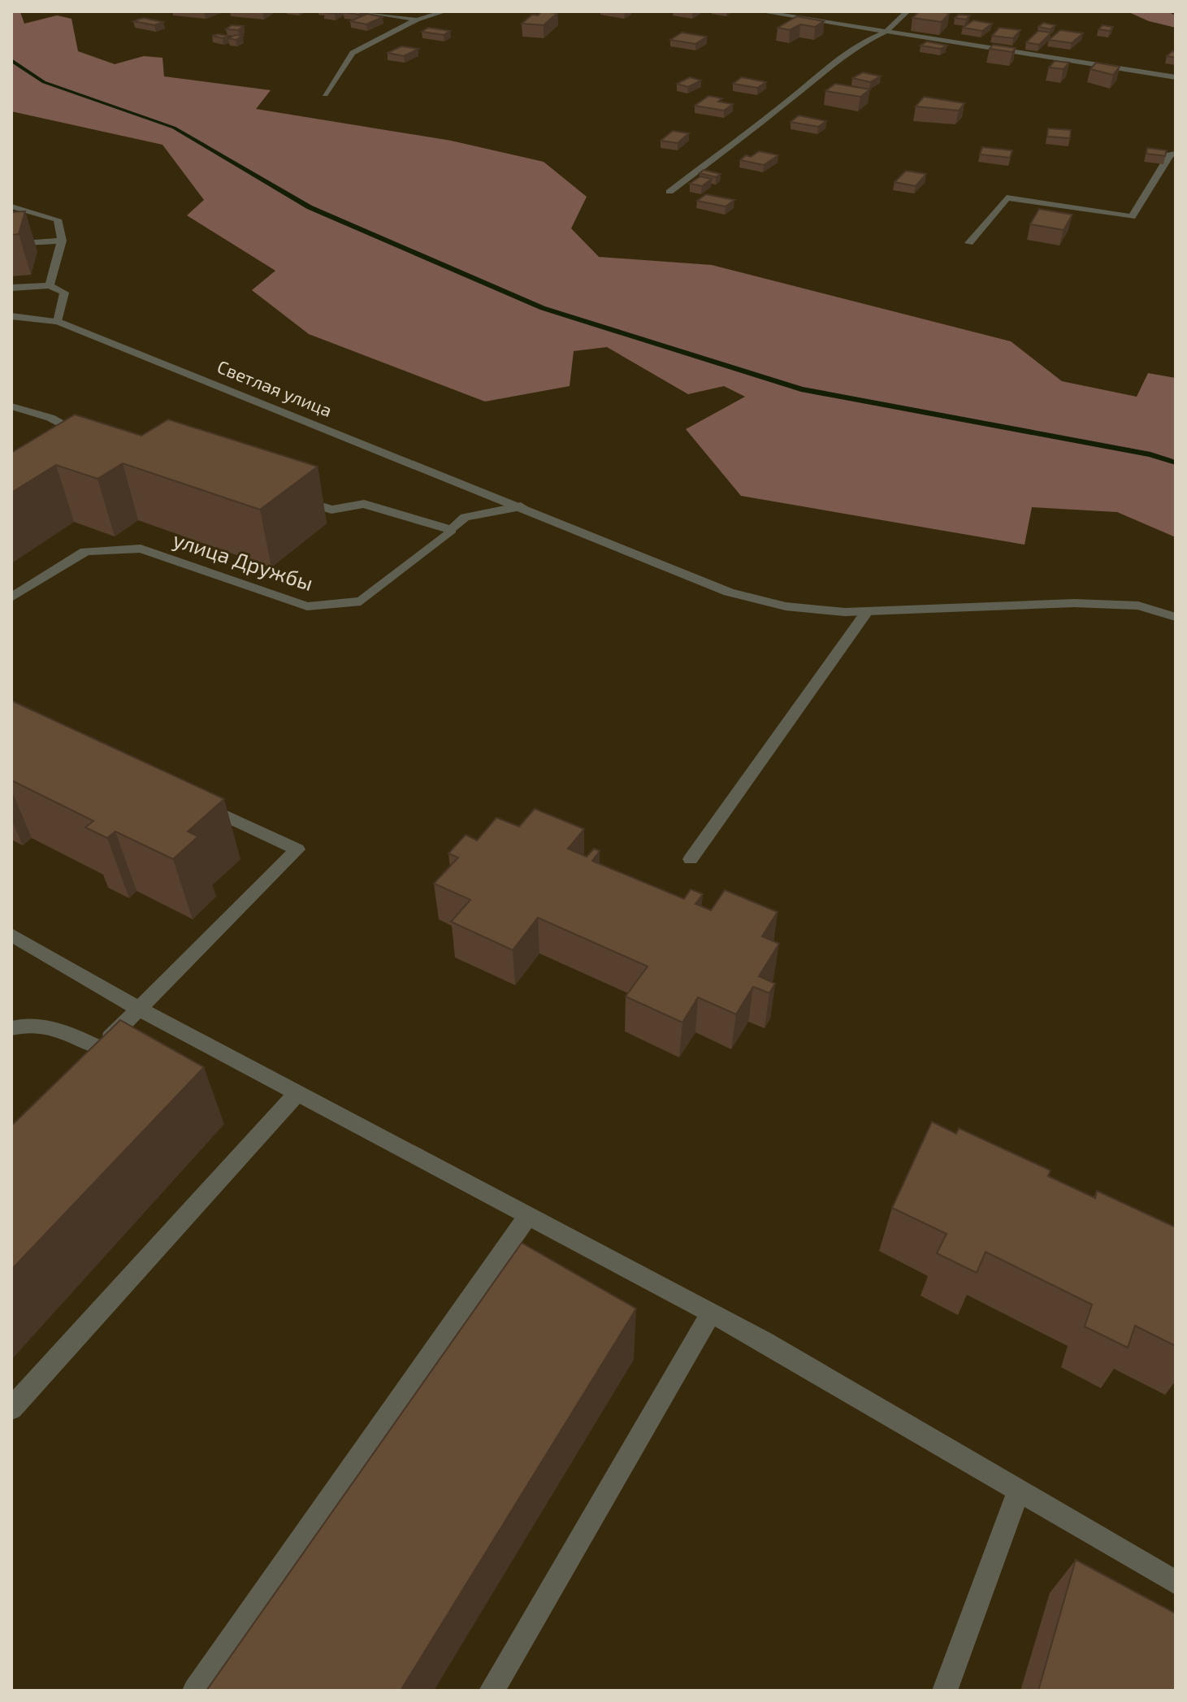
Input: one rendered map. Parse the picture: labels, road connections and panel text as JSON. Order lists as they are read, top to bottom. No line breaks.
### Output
{"streets":{"street":["Светлая улица","улица Дружбы"]},"crossings":[["Светлая улица","улица Дружбы"]]}
